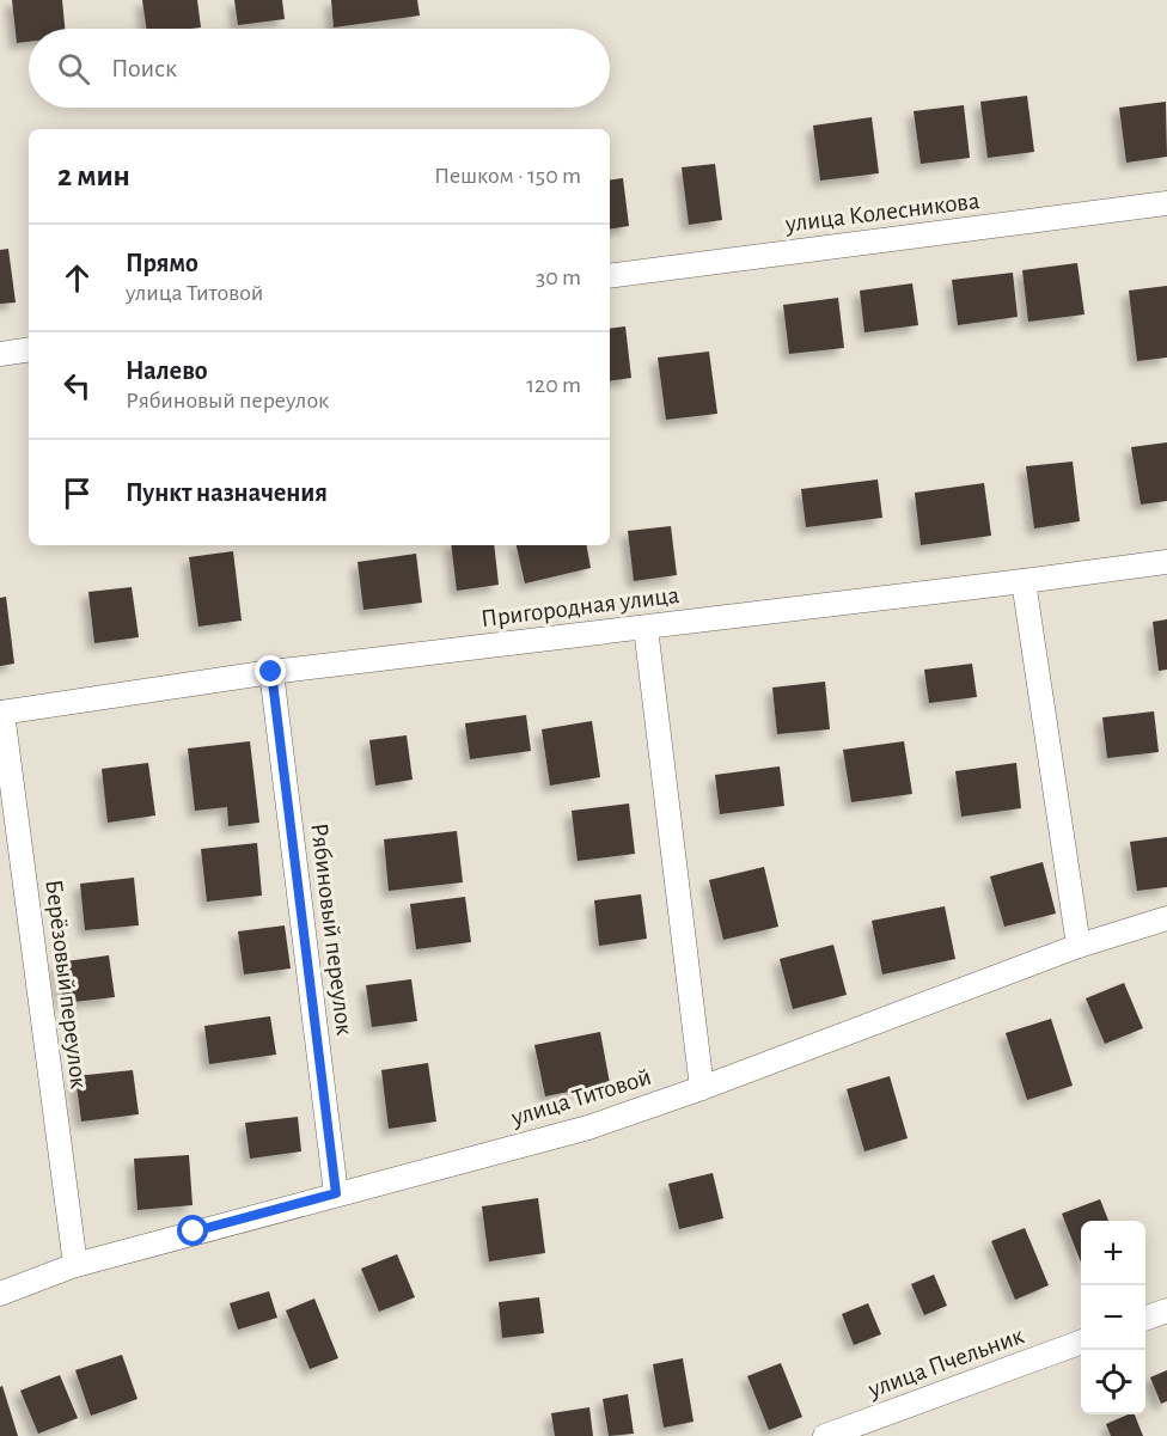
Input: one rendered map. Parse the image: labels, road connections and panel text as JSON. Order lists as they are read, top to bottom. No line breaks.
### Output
{"streets":{"street":["улица Колесникова","Пригородная улица","Рябиновый переулок","Берёзовый переулок","улица Титовой","улица Пчельник"]},"crossings":[["Пригородная улица","Рябиновый переулок"],["Пригородная улица","Берёзовый переулок"],["Рябиновый переулок","улица Титовой"],["Берёзовый переулок","улица Титовой"]],"page":{"search":"Поиск","heading":["2 мин","Пешком · 150 m"],"list":[["Прямо","улица Титовой","30 m"],["Налево","Рябиновый переулок","120 m"],"Пункт назначения"],"map_buttons":["+","−"]}}
